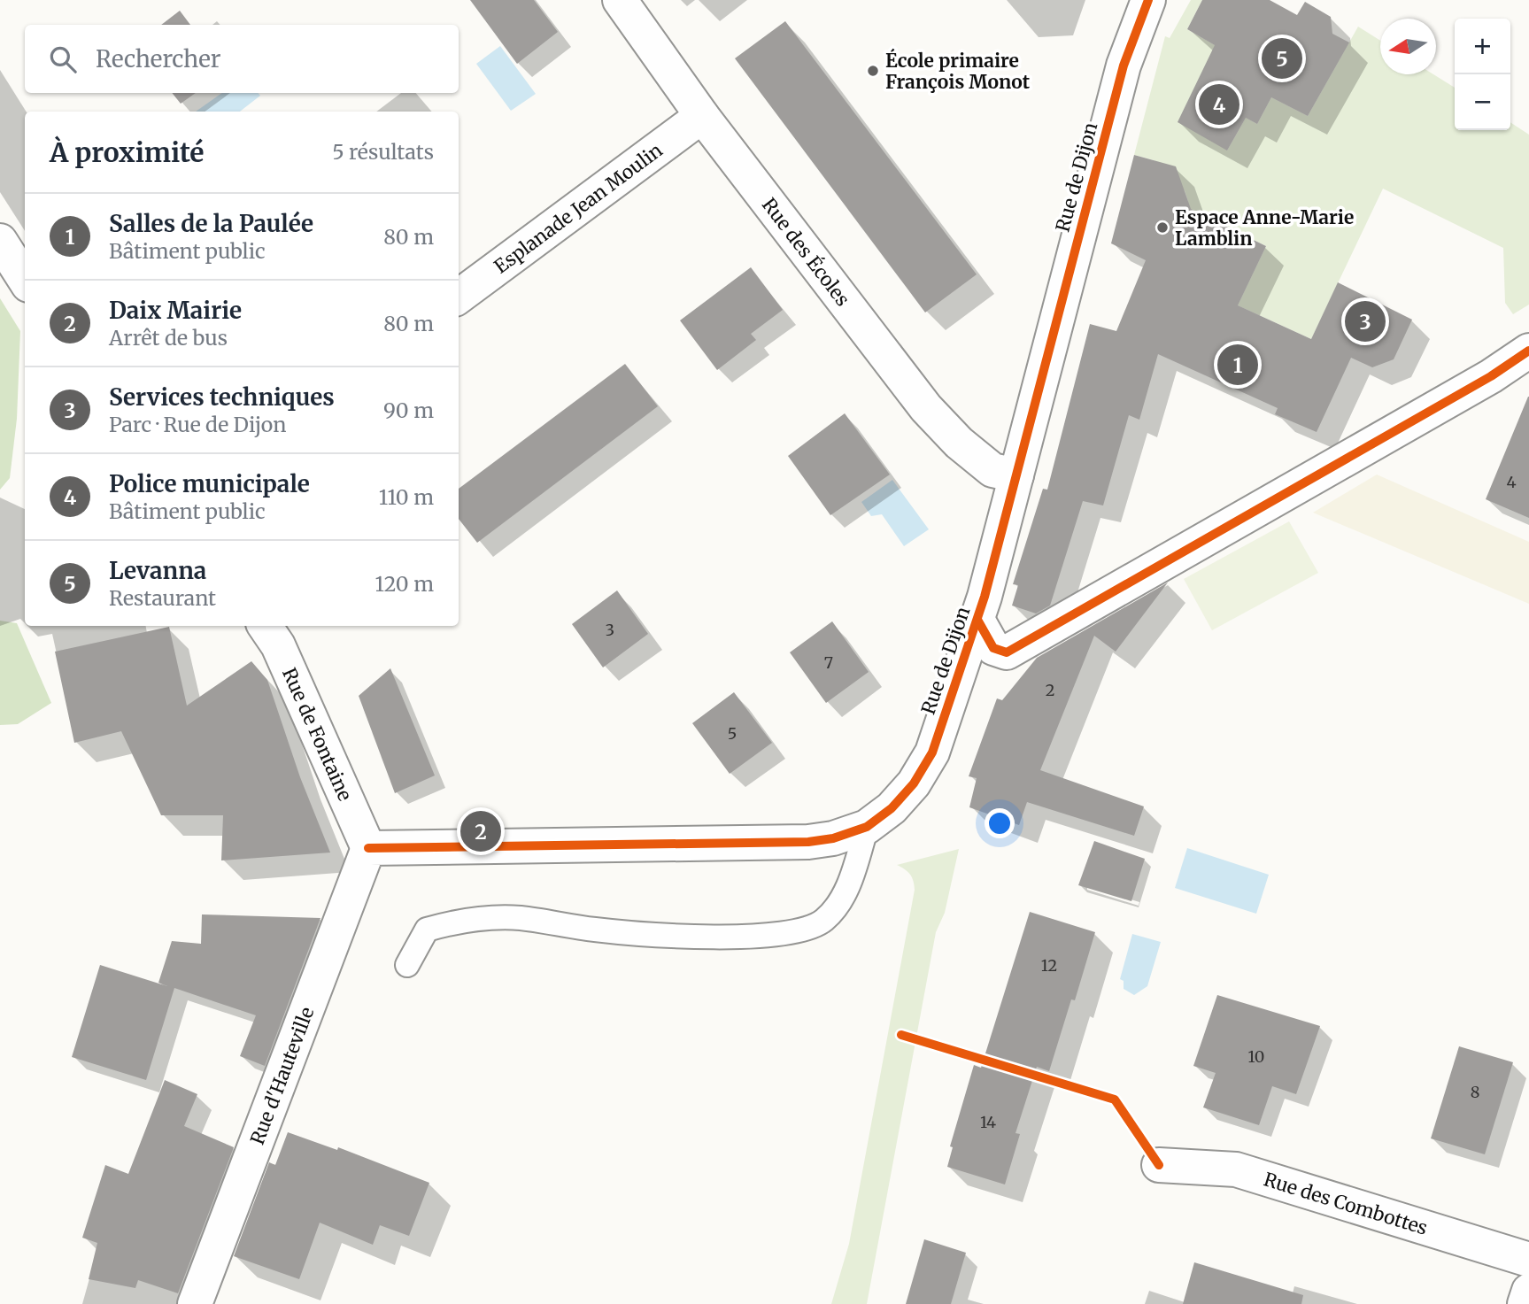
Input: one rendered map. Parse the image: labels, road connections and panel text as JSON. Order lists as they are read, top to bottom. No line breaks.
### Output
{"streets":{"street":["Rue de Dijon","Esplanade Jean Moulin","Rue des Écoles","Rue de Fontaine","Rue d'Hauteville","Rue des Combottes"]},"crossings":[["Rue de Dijon","Rue des Écoles"],["Rue de Dijon","Rue de Fontaine"],["Rue de Dijon","Rue d'Hauteville"],["Esplanade Jean Moulin","Rue des Écoles"],["Rue de Fontaine","Rue d'Hauteville"]],"places":["École primaire François Monot","Espace Anne-Marie Lamblin"],"house_numbers":["4","3","7","2","5","12","10","8","14"],"north":"left","page":{"map_buttons":["+","−"],"search":"Rechercher","pins":["5","4","3","1","2"],"heading":["À proximité","5 résultats"],"list":[{"mark":"1","name":"Salles de la Paulée","note":"Bâtiment public","value":"80 m"},{"mark":"2","name":"Daix Mairie","note":"Arrêt de bus","value":"80 m"},{"mark":"3","name":"Services techniques","note":"Parc · Rue de Dijon","value":"90 m"},{"mark":"4","name":"Police municipale","note":"Bâtiment public","value":"110 m"},{"mark":"5","name":"Levanna","note":"Restaurant","value":"120 m"}]}}
